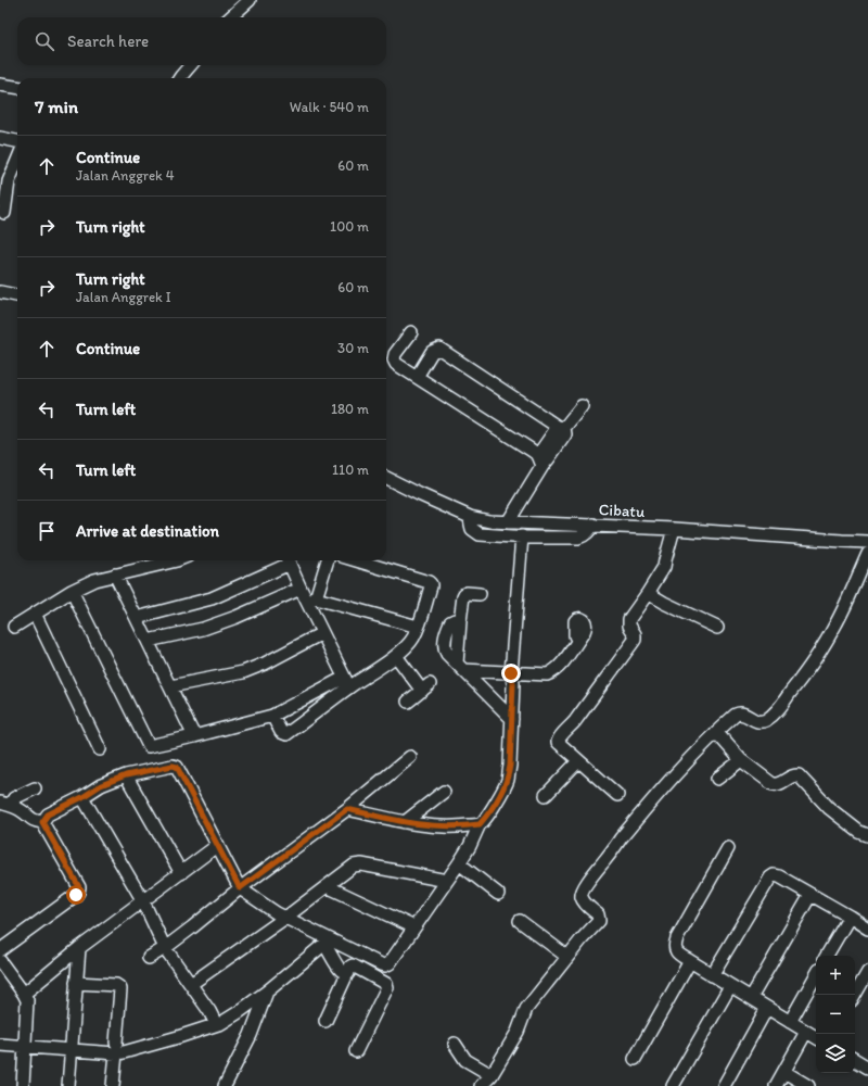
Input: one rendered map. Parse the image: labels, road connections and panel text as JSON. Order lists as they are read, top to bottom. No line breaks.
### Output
{"streets":{"street":["Cibatu"]},"page":{"search":"Search here","heading":["7 min","Walk · 540 m"],"list":[["Continue","Jalan Anggrek 4","60 m"],["Turn right","100 m"],["Turn right","Jalan Anggrek I","60 m"],["Continue","30 m"],["Turn left","180 m"],["Turn left","110 m"],"Arrive at destination"],"map_buttons":["+","−"]}}
